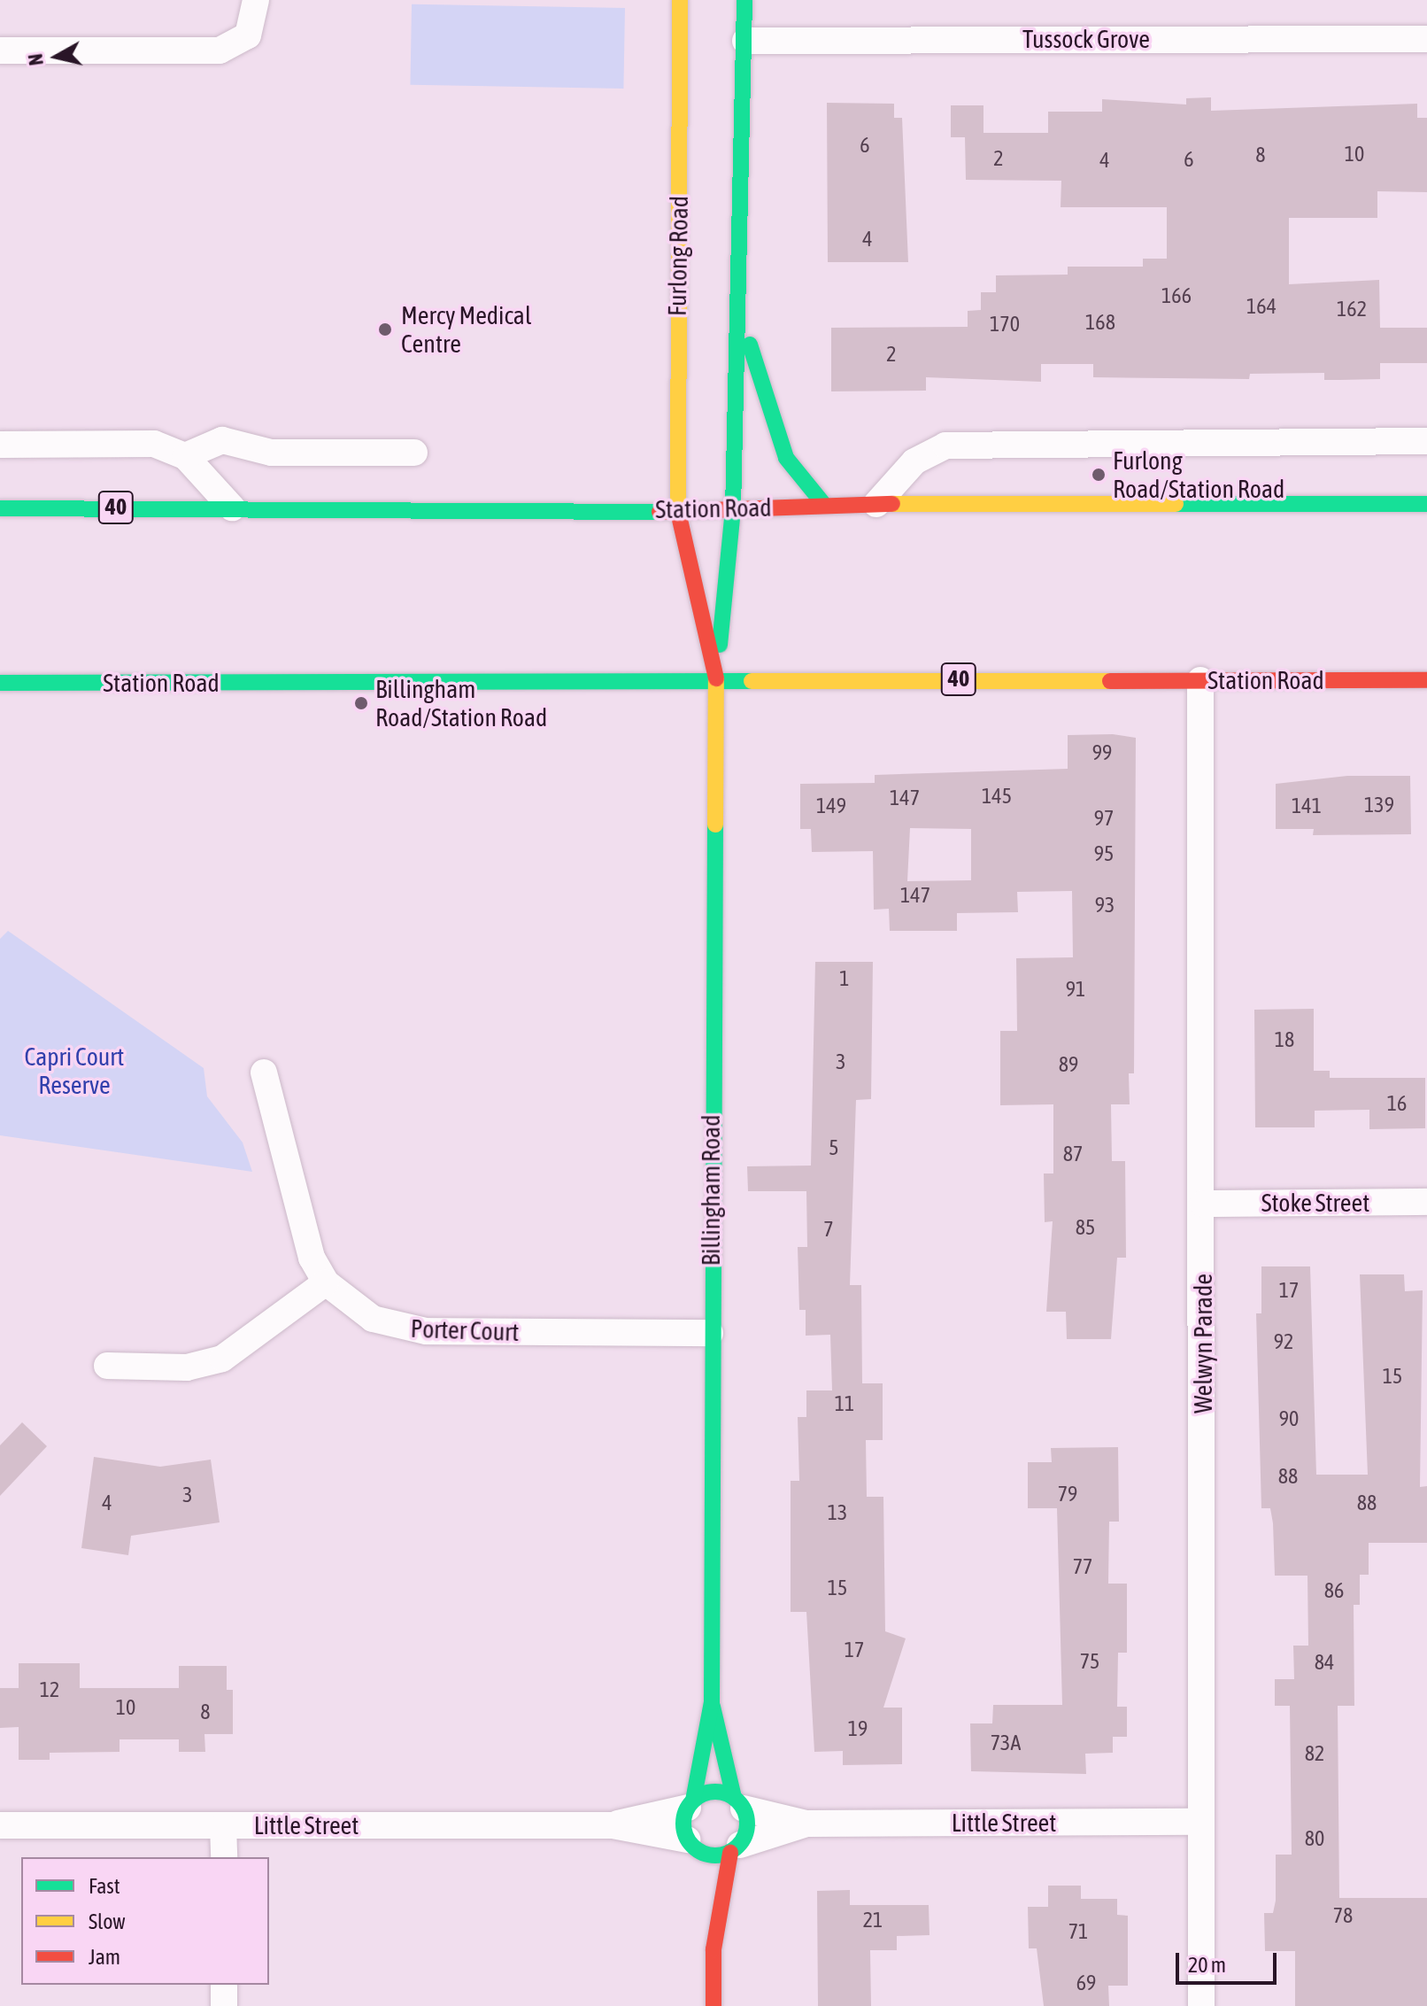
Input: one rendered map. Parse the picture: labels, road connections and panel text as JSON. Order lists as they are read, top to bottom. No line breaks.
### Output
{"streets":{"main road":["Furlong Road","40","Station Road","Billingham Road"],"street":["Tussock Grove","Stoke Street","Porter Court","Welwyn Parade","Little Street"]},"crossings":[["Furlong Road","Station Road"],["Furlong Road","Billingham Road"],["Station Road","Billingham Road"],["Station Road","Welwyn Parade"],["Billingham Road","Porter Court"],["Billingham Road","Little Street"],["Stoke Street","Welwyn Parade"],["Welwyn Parade","Little Street"]],"parks":["Capri Court Reserve"],"places":["Mercy Medical Centre","Furlong Road/Station Road","Billingham Road/Station Road"],"house_numbers":["6","10","8","2","6","4","4","166","164","162","168","170","2","99","145","147","139","149","141","97","95","147","93","1","91","18","3","89","16","5","87","85","7","17","92","15","11","90","88","79","3","4","88","13","77","15","86","17","75","84","12","10","8","19","73A","82","80","78","21","71","69"],"legend":["Fast","Slow","Jam"],"scale_bar":"20 m","north":"left"}
